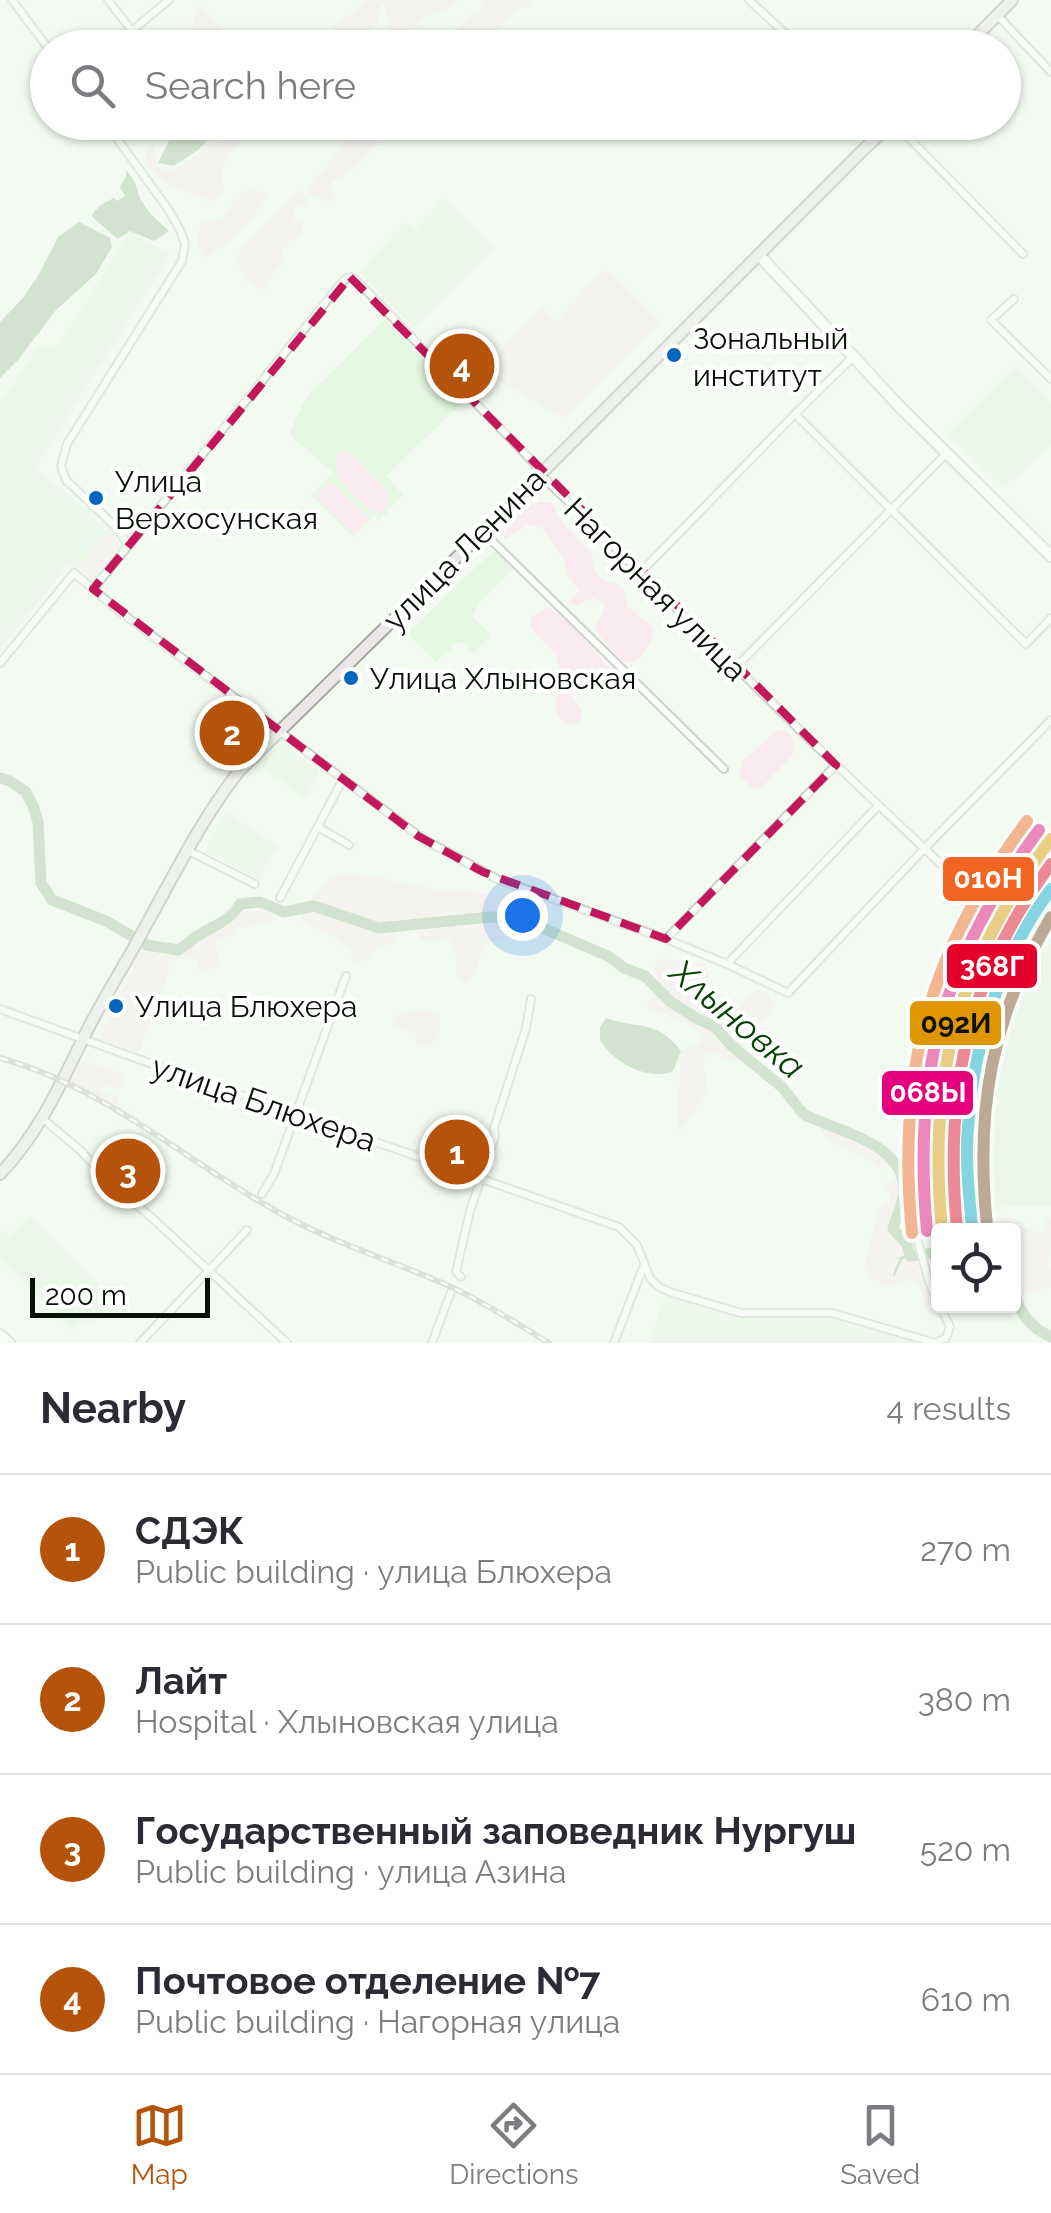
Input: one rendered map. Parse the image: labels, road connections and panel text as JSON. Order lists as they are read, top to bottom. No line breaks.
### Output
{"streets":{"main road":["улица Ленина"],"street":["Нагорная улица","улица Блюхера"]},"crossings":[["улица Ленина","Нагорная улица"],["улица Ленина","улица Блюхера"]],"water":["Хлыновка"],"places":["Зональный институт","Улица Верхосунская","Улица Хлыновская","Улица Блюхера"],"lines":["transit line 010Н","transit line 068Ы","transit line 092И","transit line 368Г"],"scale_bar":"200 m","page":{"search":"Search here","pins":["4","2","1","3"],"scale":"200 m","heading":["Nearby","4 results"],"list":[{"mark":"1","name":"СДЭК","note":"Public building · улица Блюхера","value":"270 m"},{"mark":"2","name":"Лайт","note":"Hospital · Хлыновская улица","value":"380 m"},{"mark":"3","name":"Государственный заповедник Нургуш","note":"Public building · улица Азина","value":"520 m"},{"mark":"4","name":"Почтовое отделение №7","note":"Public building · Нагорная улица","value":"610 m"}],"nav":["Map","Directions","Saved"]}}
